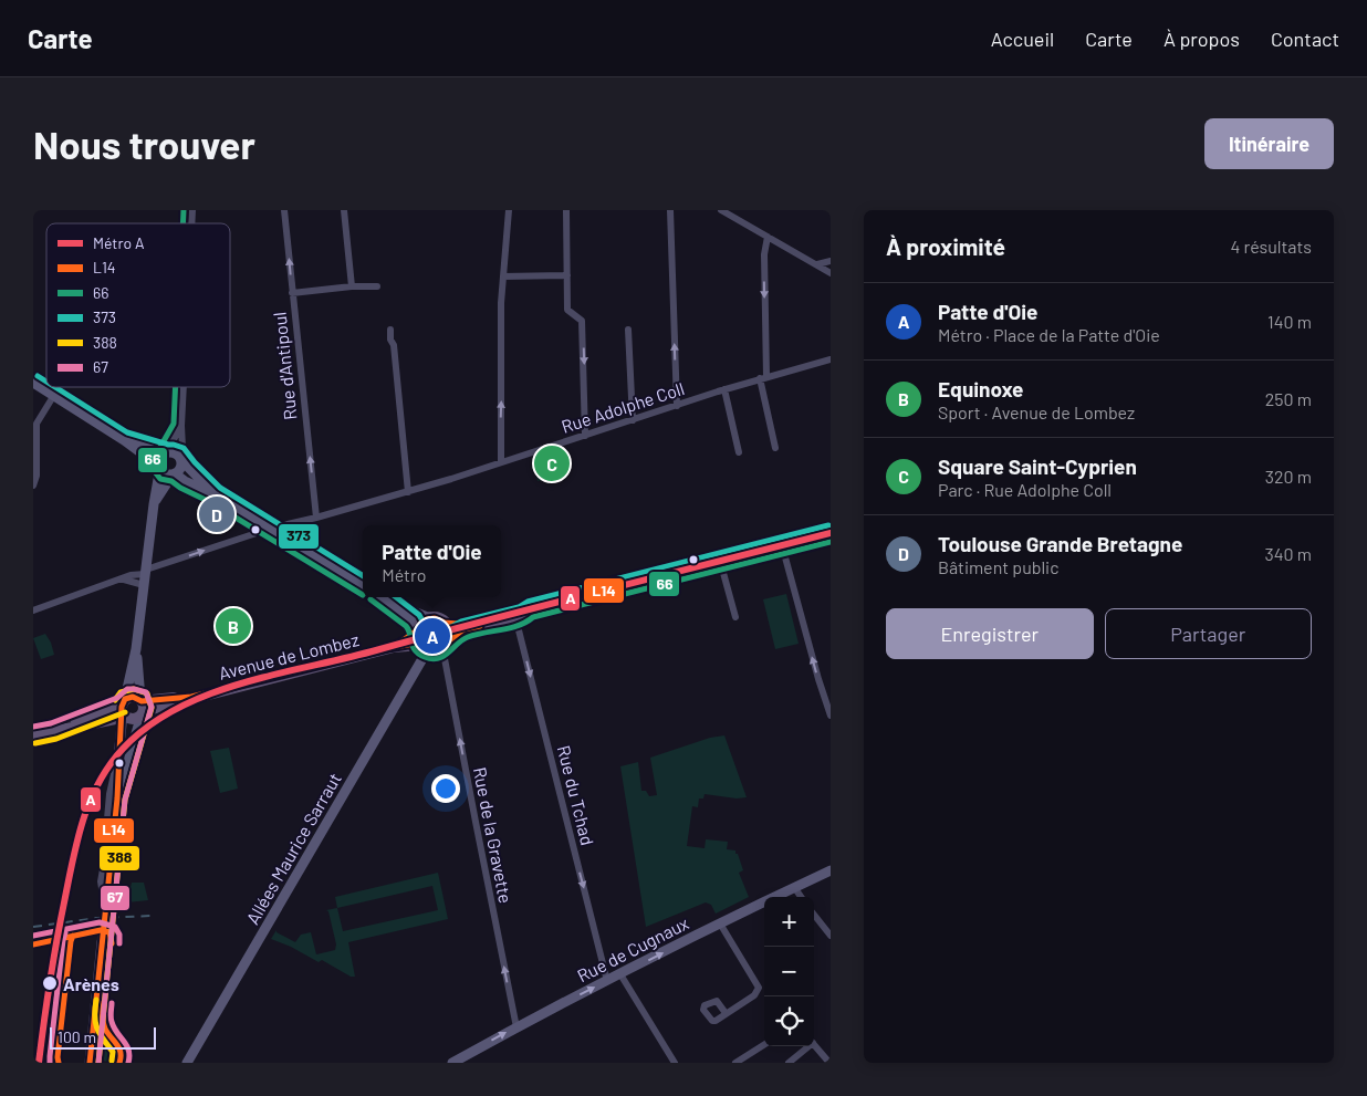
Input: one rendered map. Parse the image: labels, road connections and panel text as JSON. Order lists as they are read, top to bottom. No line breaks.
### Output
{"streets":{"main road":["Avenue de Lombez","Allées Maurice Sarraut","Rue de Cugnaux"],"street":["Rue d'Antipoul","Rue Adolphe Coll","Rue du Tchad","Rue de la Gravette"]},"crossings":[["Rue d'Antipoul","Rue Adolphe Coll"],["Avenue de Lombez","Rue de la Gravette"],["Avenue de Lombez","Allées Maurice Sarraut"],["Rue du Tchad","Rue de Cugnaux"],["Rue de la Gravette","Allées Maurice Sarraut"],["Rue de la Gravette","Rue de Cugnaux"]],"one_way":["Rue d'Antipoul","Rue du Tchad","Rue de la Gravette","Rue de Cugnaux"],"places":["Arènes"],"lines":["transit line 66","transit line 373","metro line A","transit line L14","transit line 388","transit line 67"],"legend":["Métro A","L14","66","373","388","67"],"scale_bar":"100 m","page":{"header":"Carte","nav":["Accueil","Carte","À propos","Contact"],"buttons":["Itinéraire",["Enregistrer","Partager"]],"title":"Nous trouver","heading":["À proximité","4 résultats"],"list":[{"mark":"A","name":"Patte d'Oie","note":"Métro · Place de la Patte d'Oie","value":"140 m"},{"mark":"B","name":"Equinoxe","note":"Sport · Avenue de Lombez","value":"250 m"},{"mark":"C","name":"Square Saint-Cyprien","note":"Parc · Rue Adolphe Coll","value":"320 m"},{"mark":"D","name":"Toulouse Grande Bretagne","note":"Bâtiment public","value":"340 m"}],"pins":["C","D","B","A"],"popup":["Patte d'Oie","Métro"],"map_buttons":["+","−"],"scale":"100 m"}}
